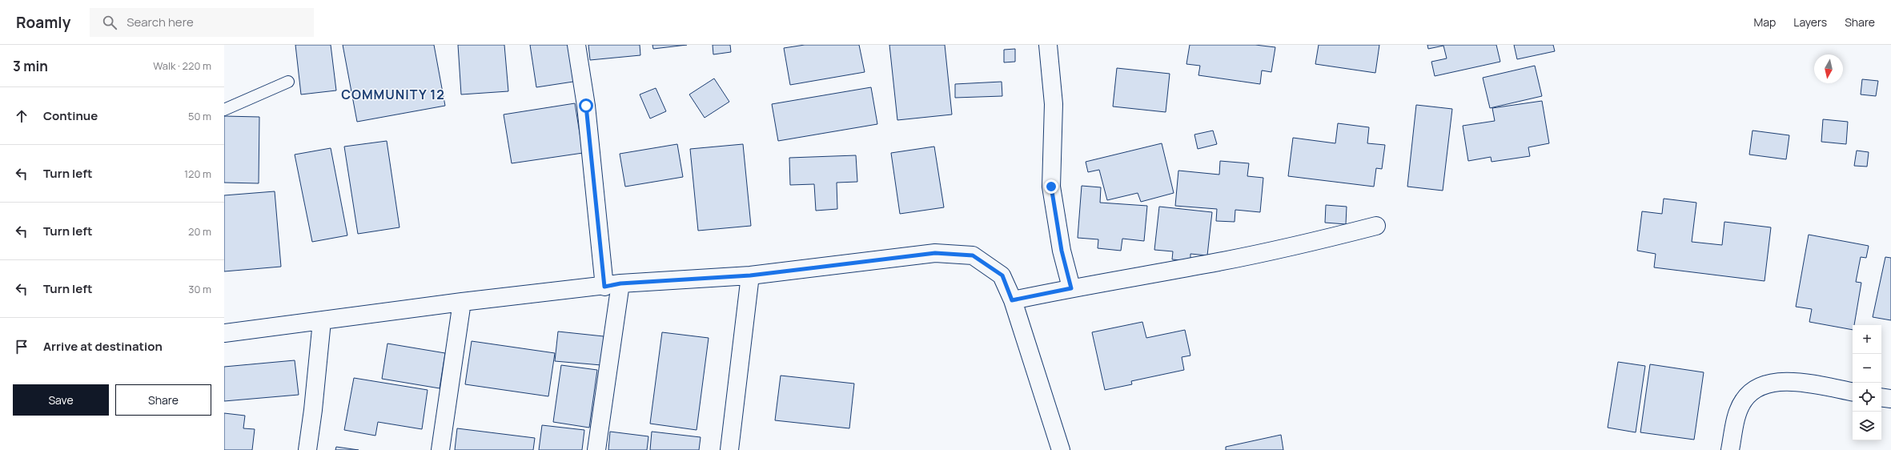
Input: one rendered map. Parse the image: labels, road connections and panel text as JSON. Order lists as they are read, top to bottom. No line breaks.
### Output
{"districts":["COMMUNITY 12"],"north":"bottom","page":{"header":"Roamly","search":"Search here","nav":["Map","Layers","Share"],"heading":["3 min","Walk · 220 m"],"list":[["Continue","50 m"],["Turn left","120 m"],["Turn left","20 m"],["Turn left","30 m"],"Arrive at destination"],"map_buttons":["+","−"],"buttons":["Save","Share"]}}
